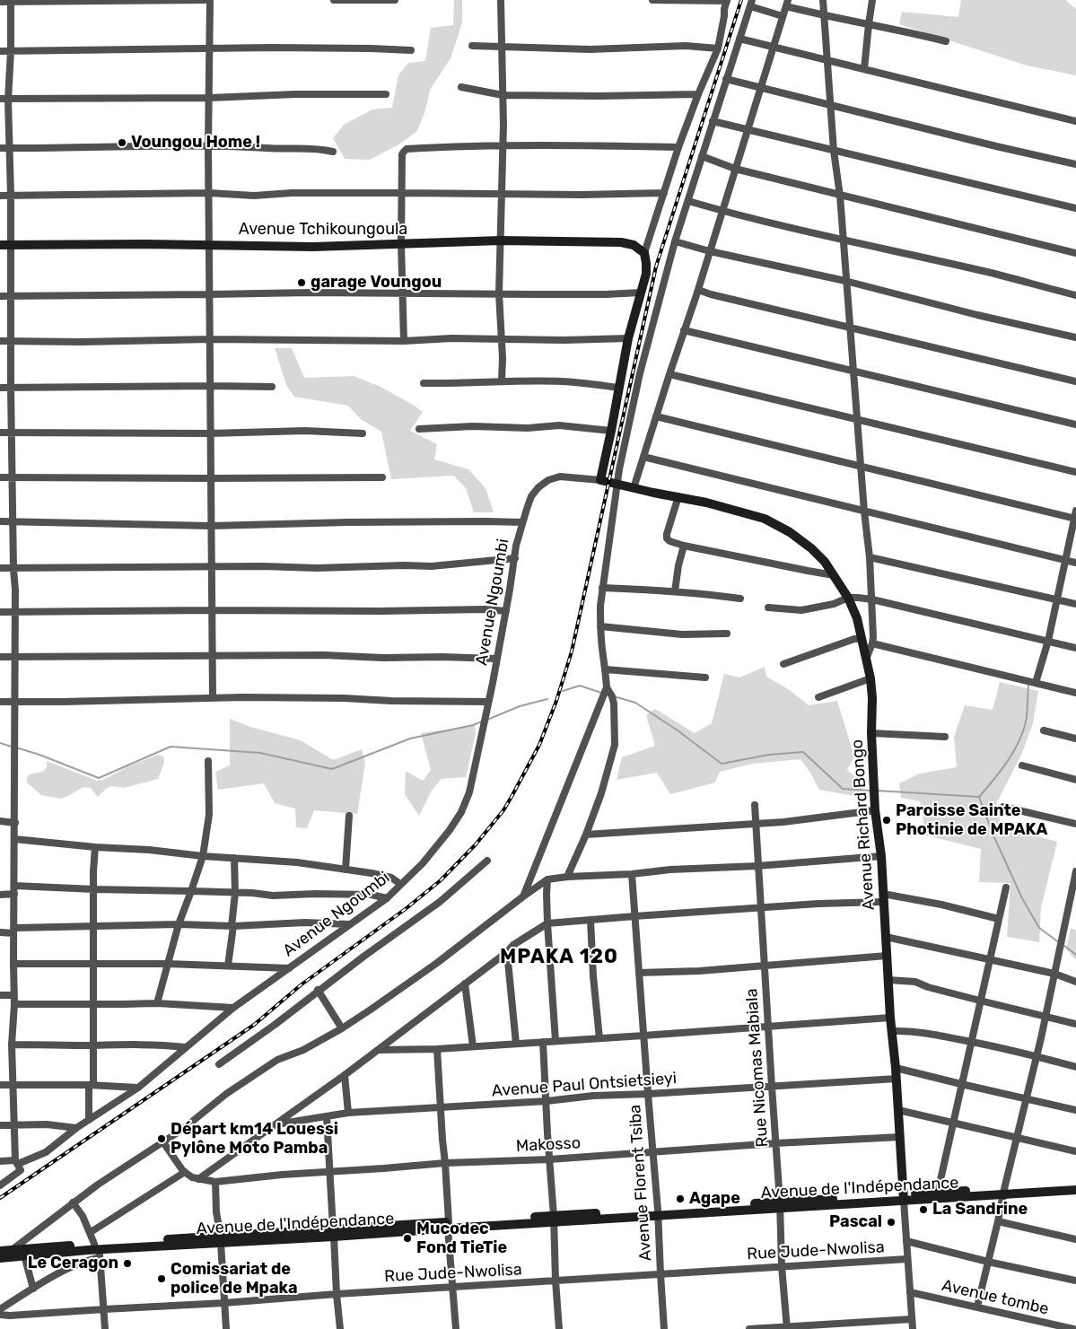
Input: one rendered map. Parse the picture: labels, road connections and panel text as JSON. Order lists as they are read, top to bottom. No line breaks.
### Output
{"streets":{"street":["Avenue Tchikoungoula","Avenue Ngoumbi","Avenue Richard Bongo","Rue Nicomas Mabiala","Avenue Paul Ontsietsieyi","Makosso","Avenue Florent Tsiba","Avenue de l'Indépendance","Rue Jude-Nwolisa","Avenue tombe"]},"crossings":[["Avenue Ngoumbi","Avenue Richard Bongo"],["Avenue Richard Bongo","Avenue Paul Ontsietsieyi"],["Avenue Richard Bongo","Makosso"],["Avenue Richard Bongo","Avenue de l'Indépendance"],["Avenue Richard Bongo","Rue Jude-Nwolisa"],["Avenue Richard Bongo","Avenue tombe"],["Rue Nicomas Mabiala","Avenue Paul Ontsietsieyi"],["Rue Nicomas Mabiala","Makosso"],["Rue Nicomas Mabiala","Avenue de l'Indépendance"],["Rue Nicomas Mabiala","Rue Jude-Nwolisa"],["Avenue Paul Ontsietsieyi","Avenue Florent Tsiba"],["Makosso","Avenue Florent Tsiba"],["Avenue Florent Tsiba","Avenue de l'Indépendance"],["Avenue Florent Tsiba","Rue Jude-Nwolisa"]],"districts":["MPAKA 120"],"places":["Voungou Home !","garage Voungou","Paroisse Sainte Photinie de MPAKA","Départ km14 Louessi Pylône Moto Pamba","Agape","La Sandrine","Pascal","Mucodec Fond TieTie","Le Ceragon","Comissariat de police de Mpaka"]}
